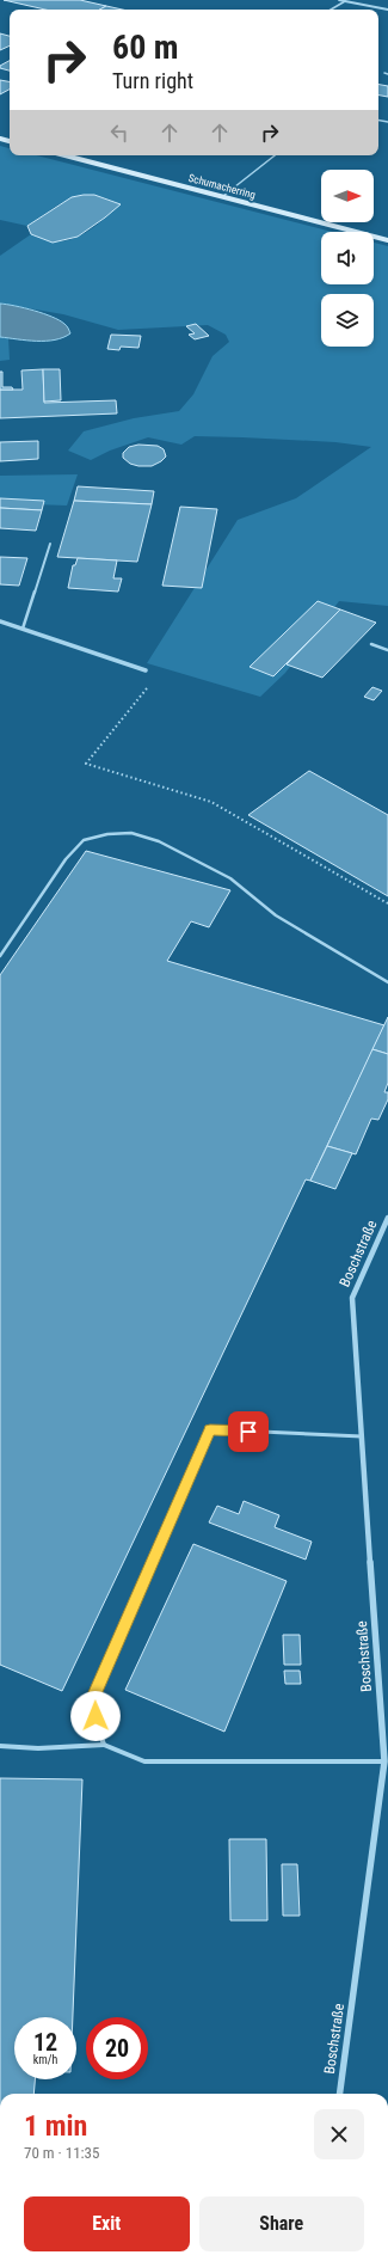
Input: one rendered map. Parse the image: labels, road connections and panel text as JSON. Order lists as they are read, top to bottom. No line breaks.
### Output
{"streets":{"main road":["Schumacherring"],"street":["Boschstraße"]},"north":"right","page":{"turn":["60 m","Turn right"],"speed":"12 km/h","limit":"20","heading":["1 min","70 m · 11:35"],"buttons":["Exit","Share"]}}
